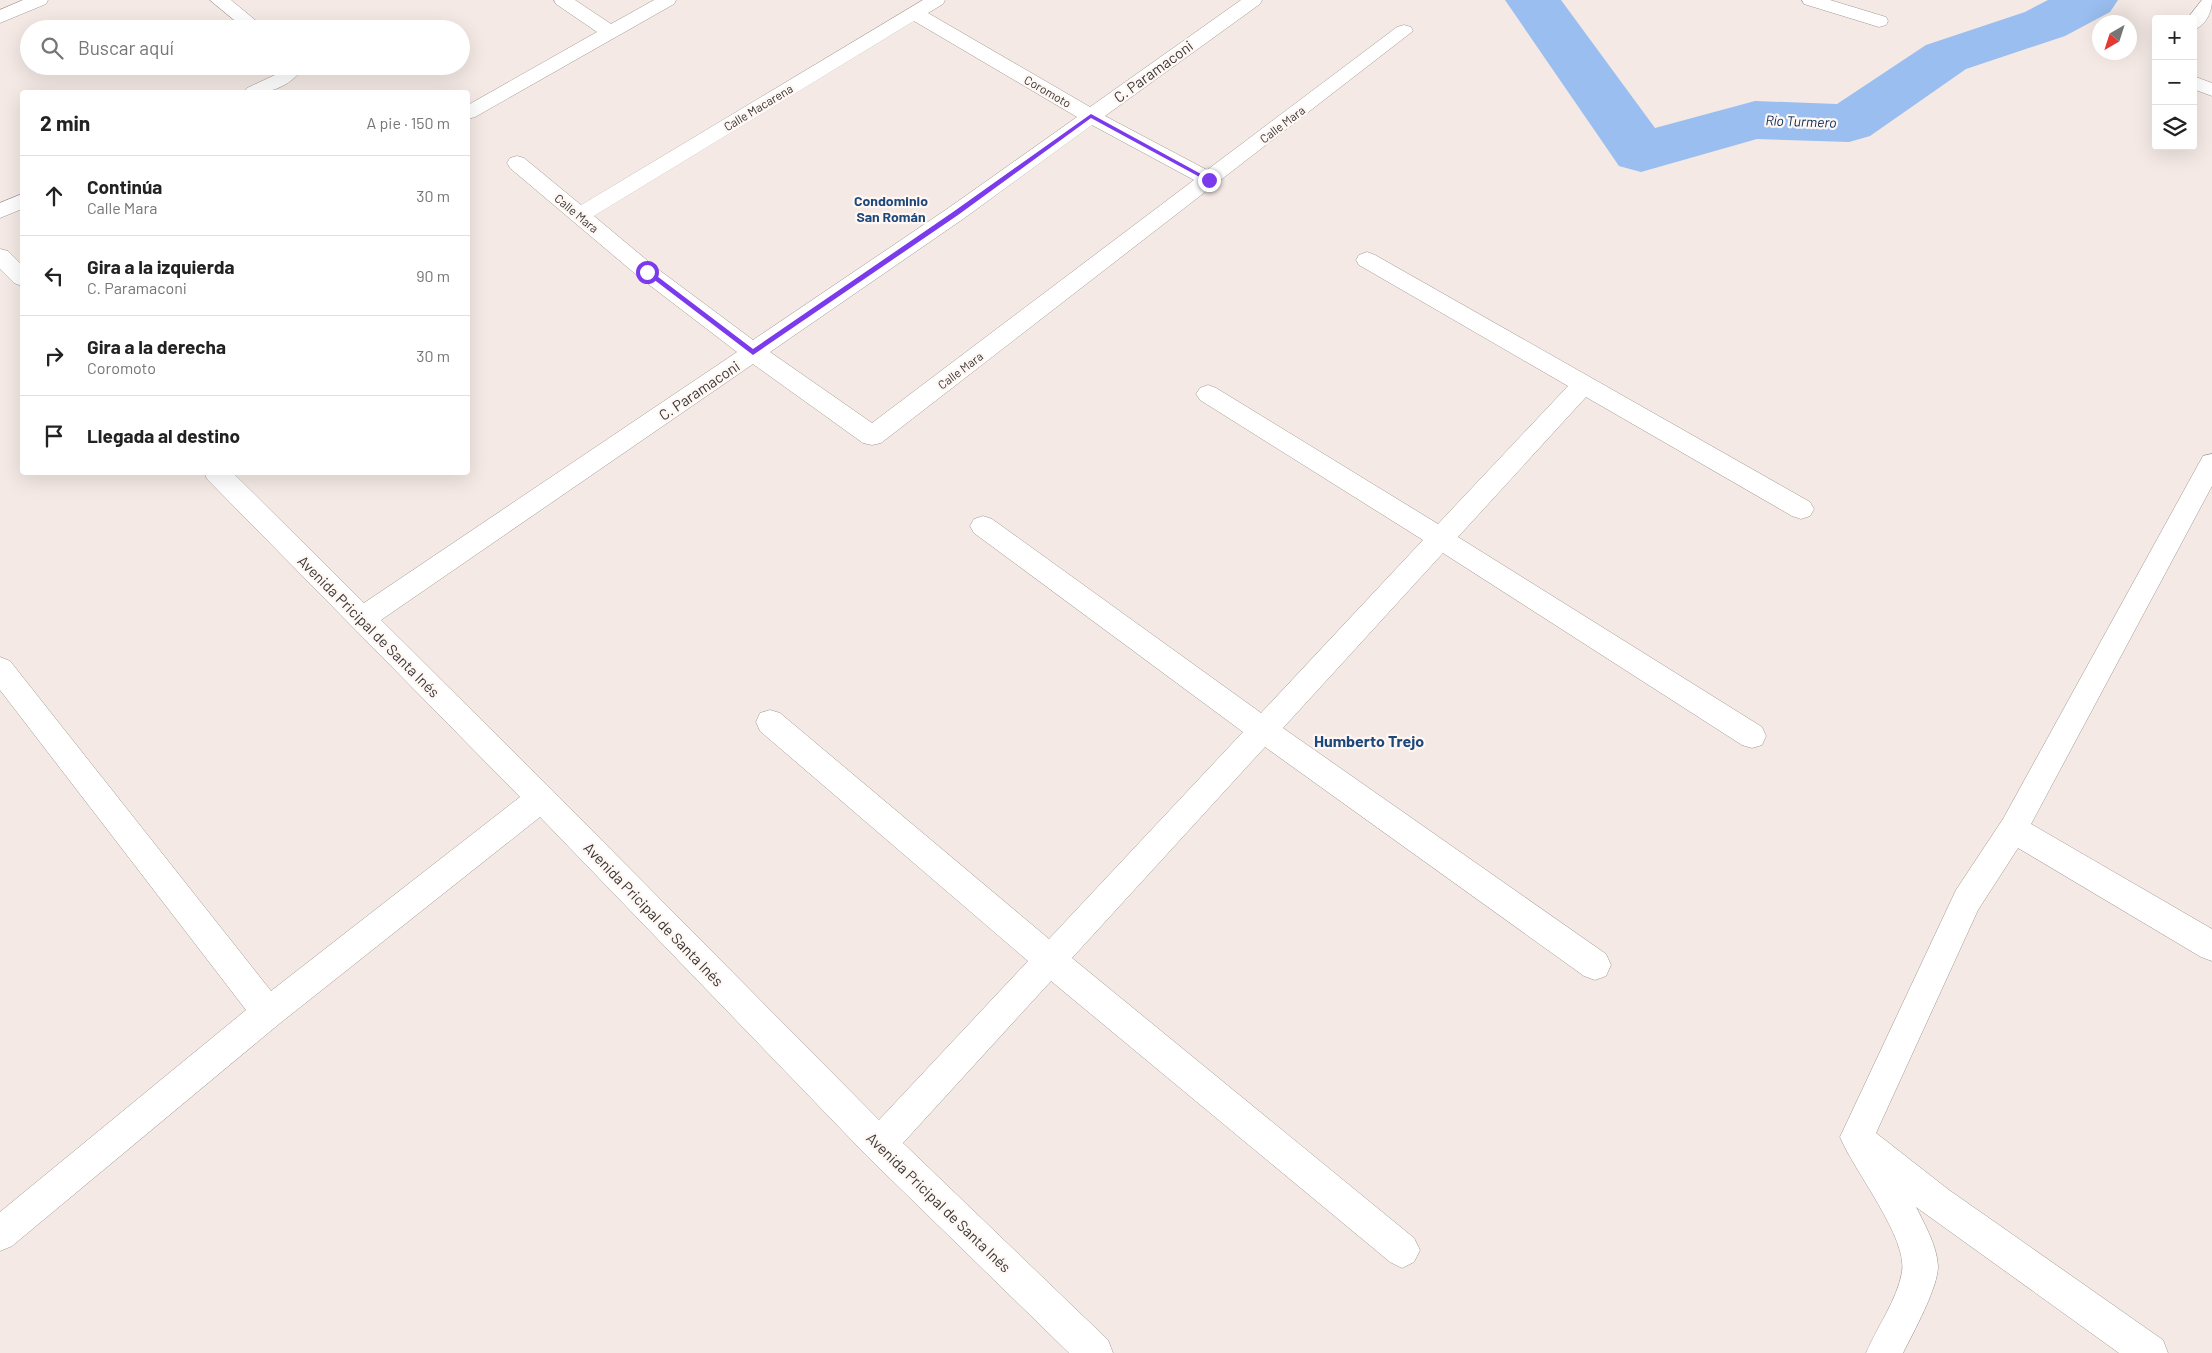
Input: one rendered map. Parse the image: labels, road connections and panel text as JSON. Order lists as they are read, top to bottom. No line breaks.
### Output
{"streets":{"street":["C. Paramaconi","Coromoto","Calle Macarena","Calle Mara","Avenida Pricipal de Santa Inés"]},"crossings":[["C. Paramaconi","Coromoto"],["C. Paramaconi","Calle Mara"],["C. Paramaconi","Avenida Pricipal de Santa Inés"],["Coromoto","Calle Macarena"],["Coromoto","Calle Mara"],["Calle Macarena","Calle Mara"]],"districts":["Condominio San Román","Humberto Trejo"],"water":["Río Turmero"],"north":"bottom left","page":{"map_buttons":["+","−"],"search":"Buscar aquí","heading":["2 min","A pie · 150 m"],"list":[["Continúa","Calle Mara","30 m"],["Gira a la izquierda","C. Paramaconi","90 m"],["Gira a la derecha","Coromoto","30 m"],"Llegada al destino"]}}
